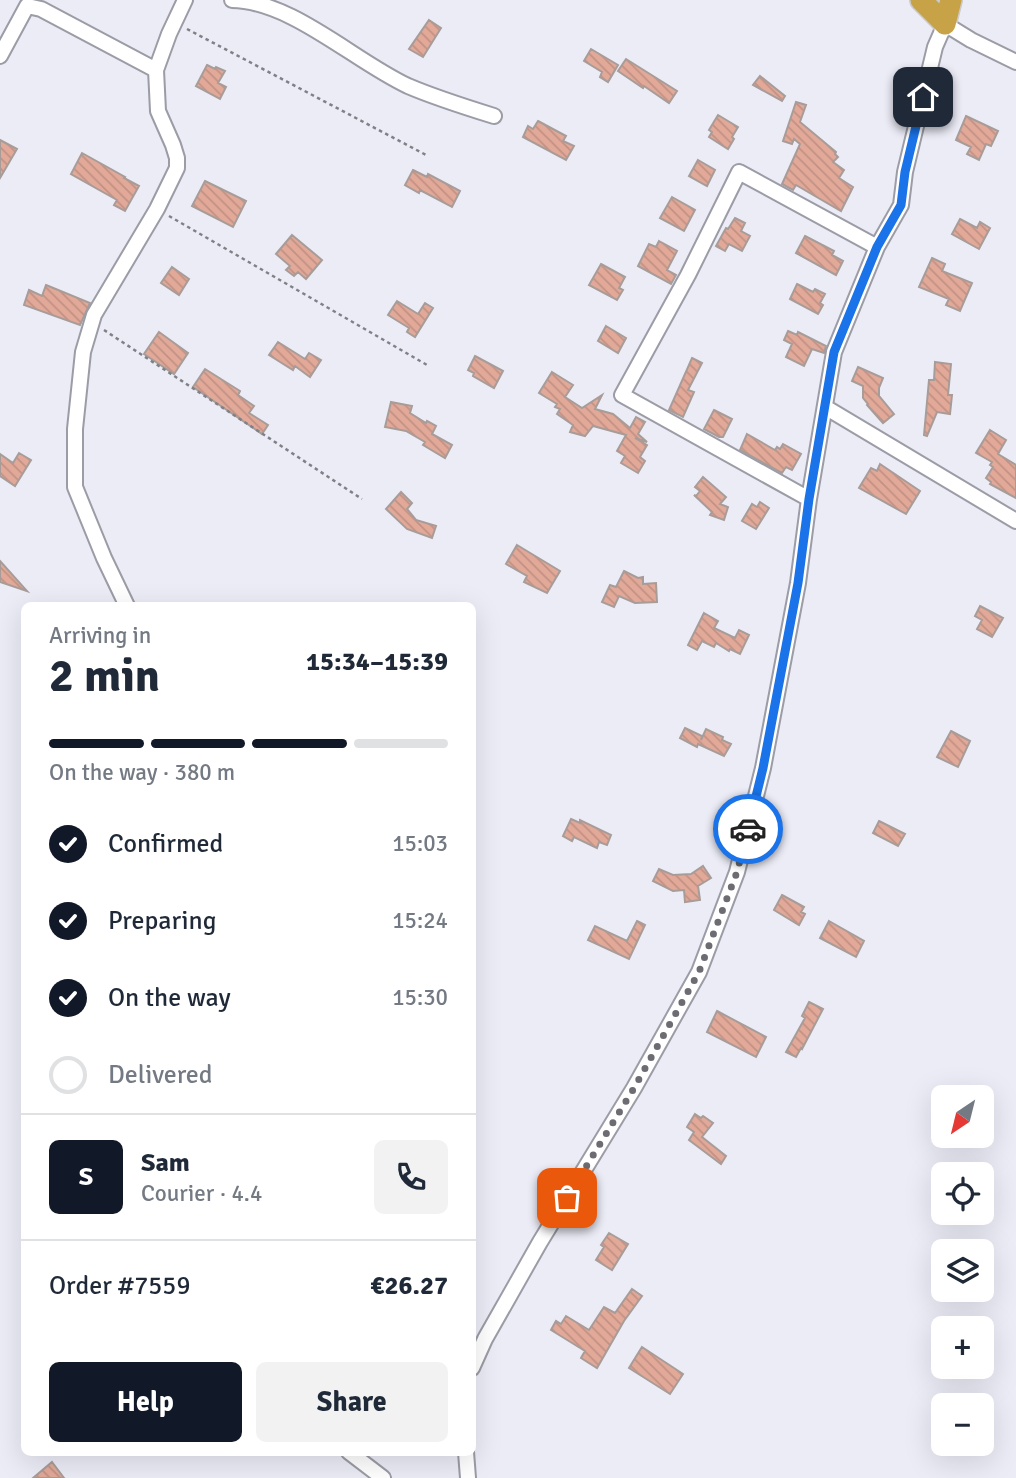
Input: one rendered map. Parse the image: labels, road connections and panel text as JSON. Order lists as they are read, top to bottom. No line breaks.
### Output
{"north":"bottom left","page":{"heading":["2 min","Arriving in","15:34–15:39"],"panel":["Sam","Courier · 4.4","Order #7559","€26.27"],"bar":"On the way · 380 m","list":[["Confirmed","15:03"],["Preparing","15:24"],["On the way","15:30"],"Delivered"],"map_buttons":["+","−"],"round":"S","buttons":["Help","Share"]}}
